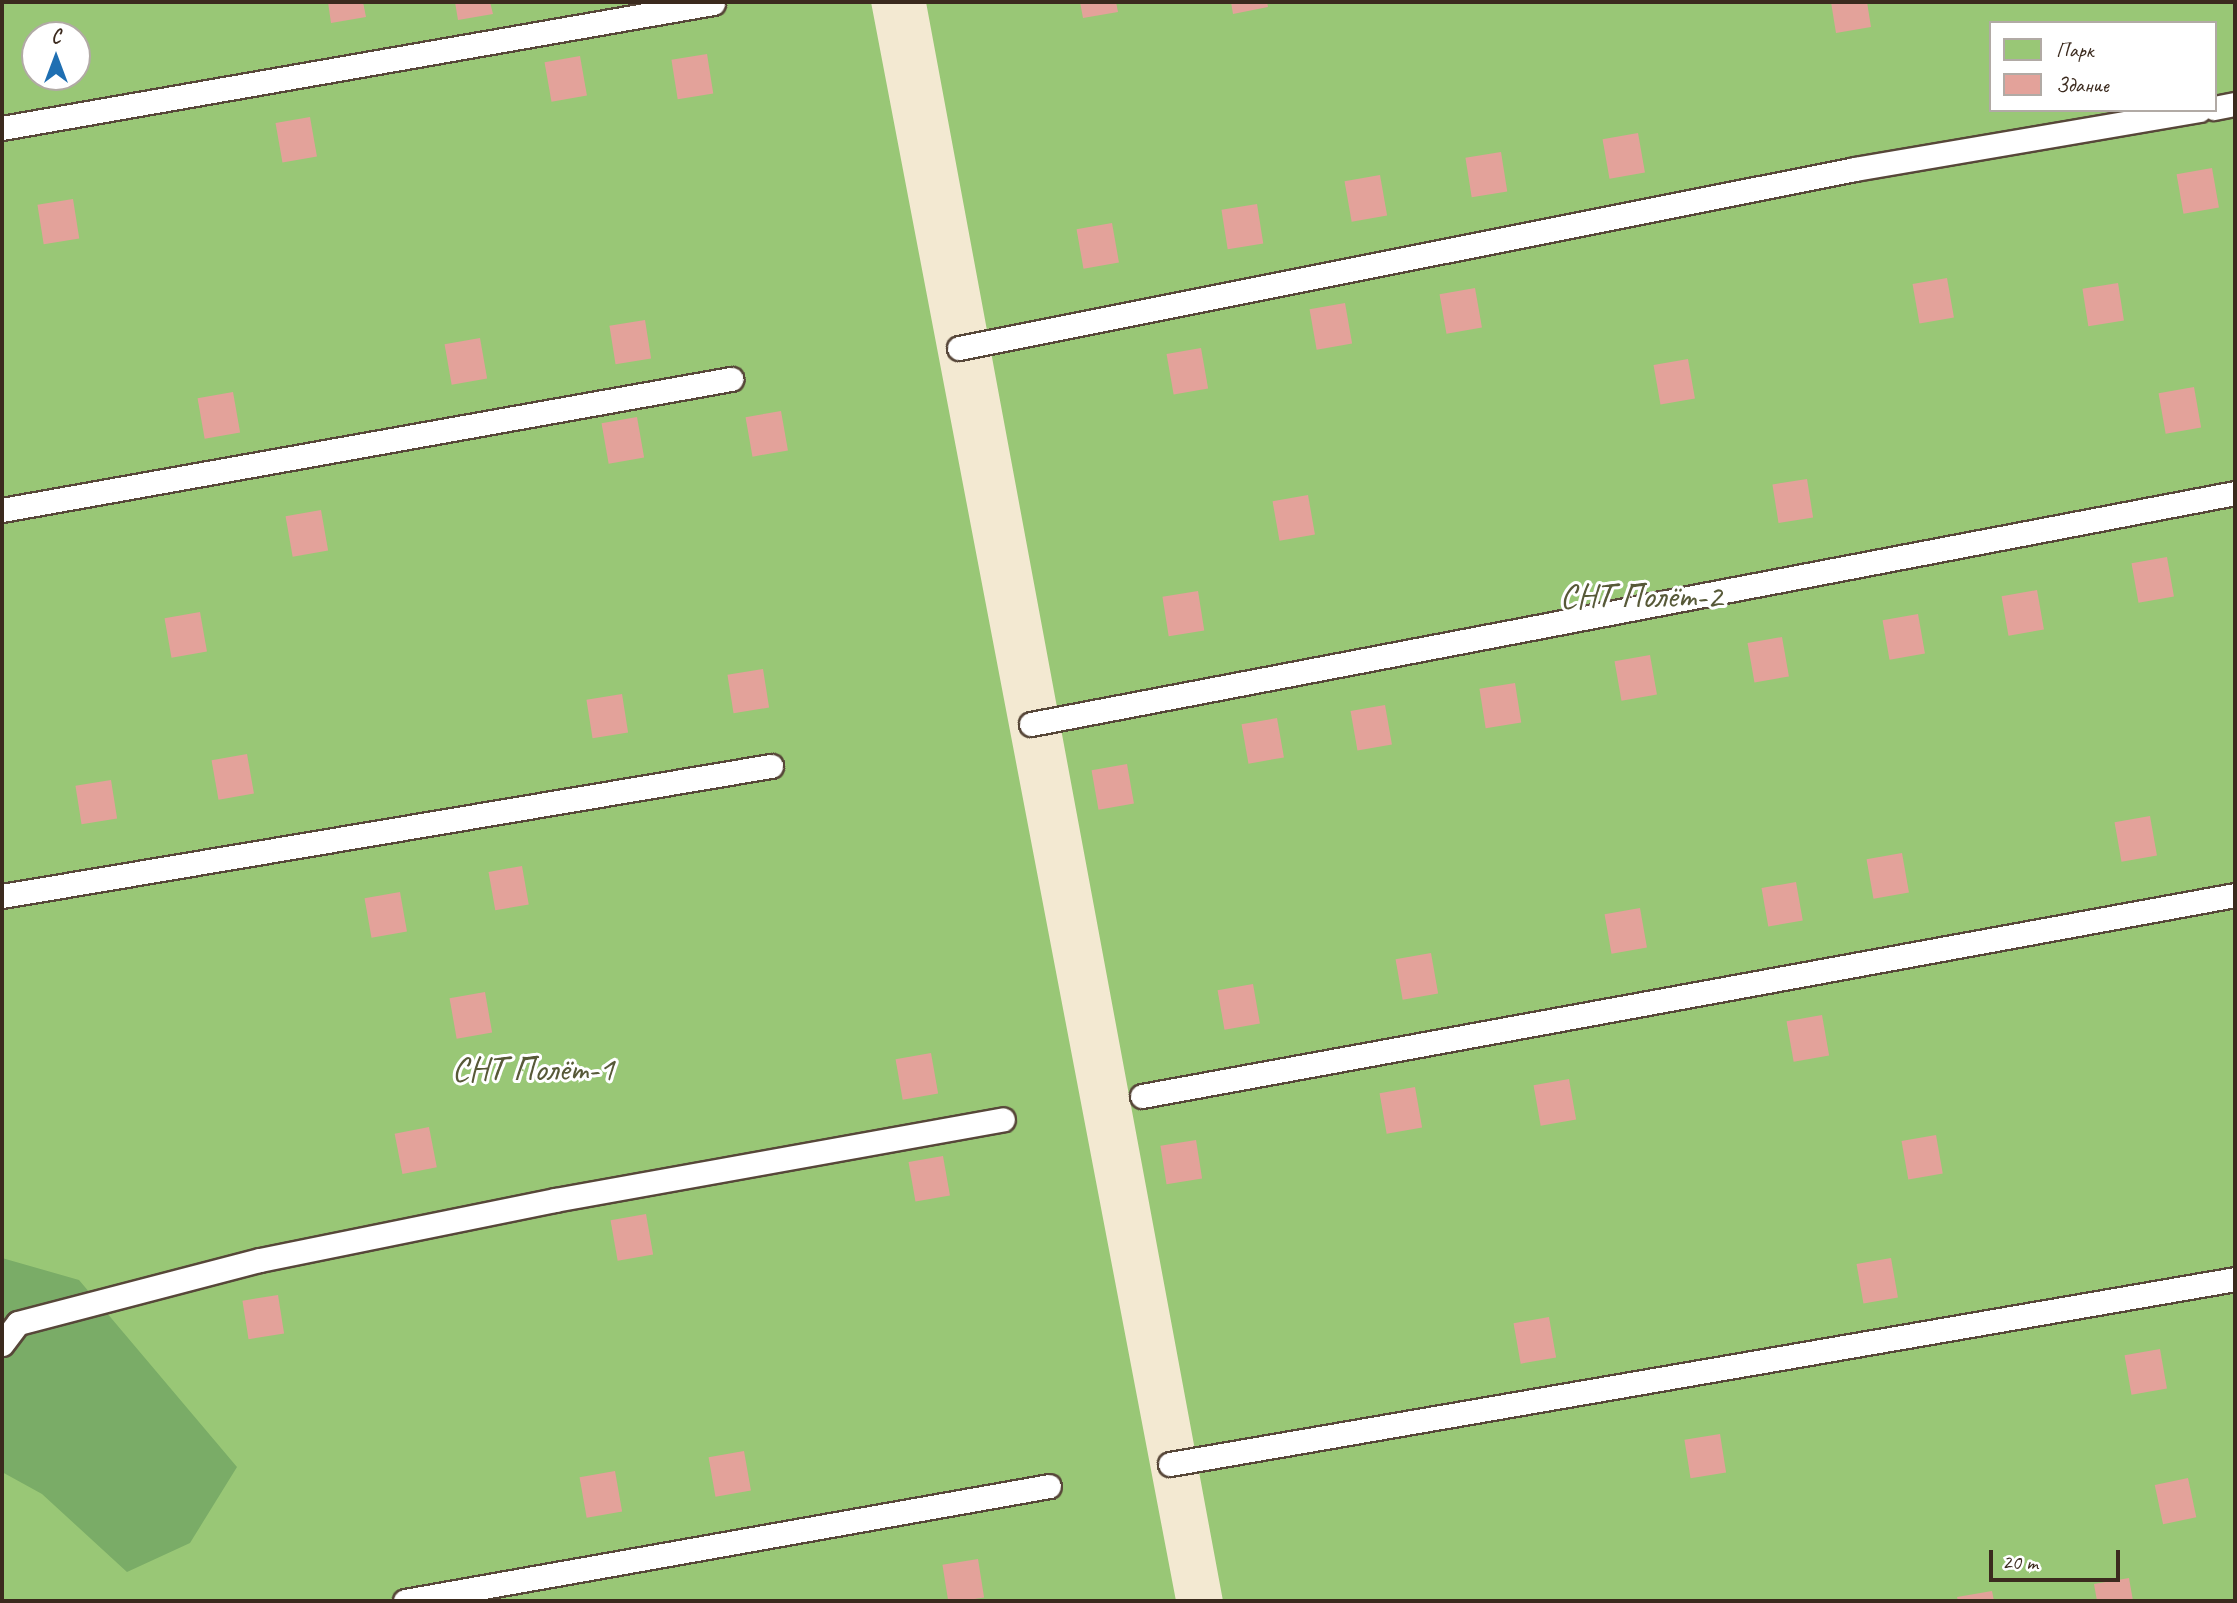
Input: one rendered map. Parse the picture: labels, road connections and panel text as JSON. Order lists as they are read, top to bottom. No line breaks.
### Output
{"parks":["СНТ Полёт-2","СНТ Полёт-1"],"legend":["Парк","Здание"],"scale_bar":"20 m","north":"top"}
